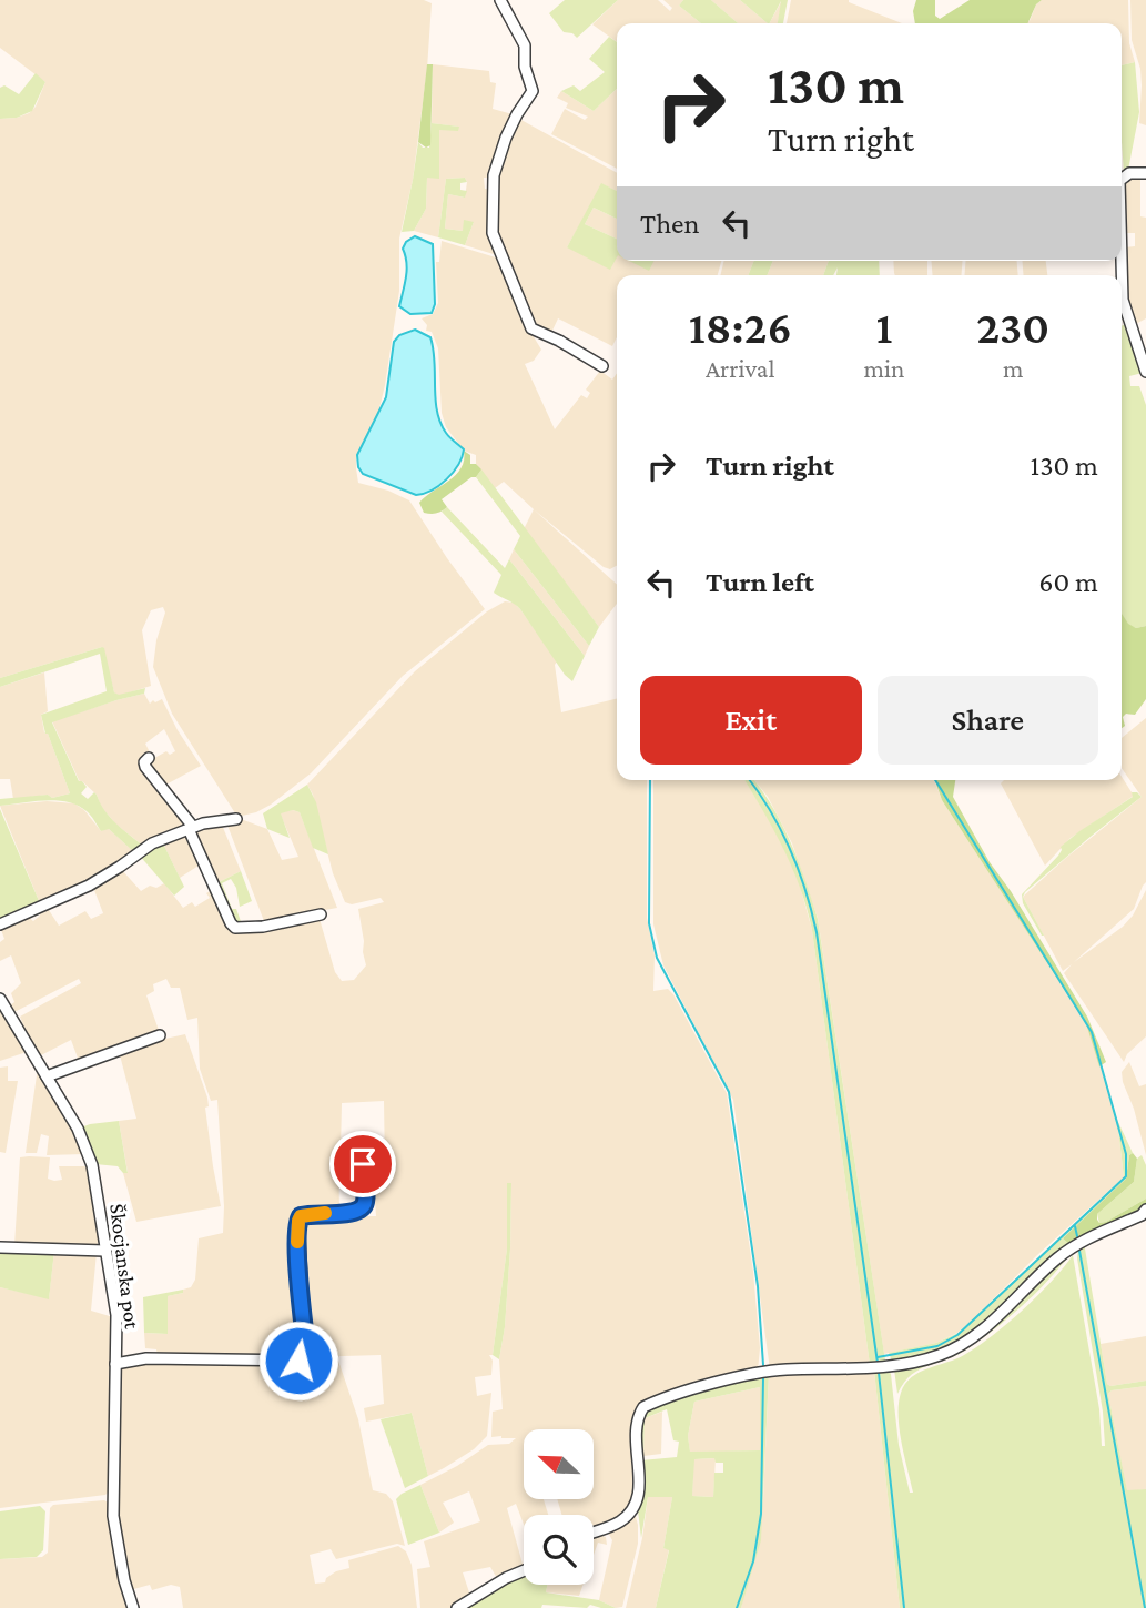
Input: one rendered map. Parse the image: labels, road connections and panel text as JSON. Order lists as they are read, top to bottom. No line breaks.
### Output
{"streets":{"street":["Škocjanska pot"]},"north":"top left","page":{"turn":["130 m","Turn right"],"then":"Then","eta":["18:26","Arrival","1","min","230","m"],"list":[{"name":"Turn right","value":"130 m"},{"name":"Turn left","value":"60 m"}],"buttons":["Exit","Share"]}}
